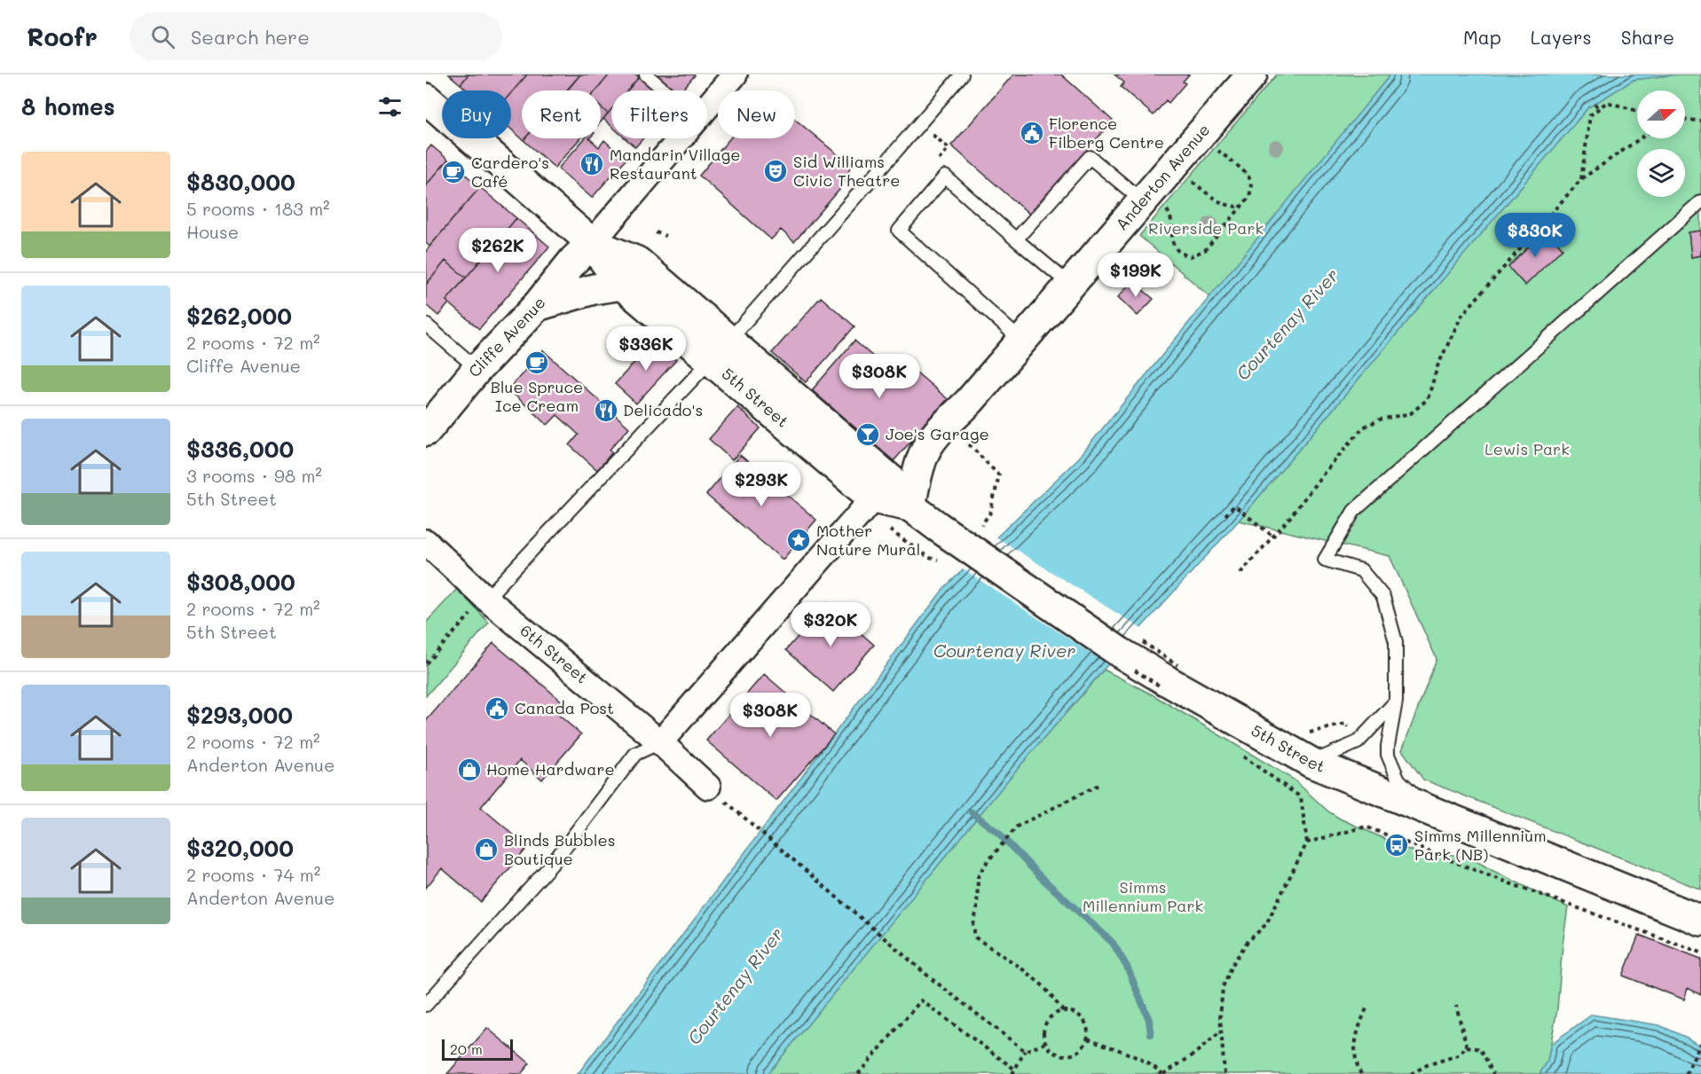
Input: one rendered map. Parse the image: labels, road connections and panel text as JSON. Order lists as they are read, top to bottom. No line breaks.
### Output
{"streets":{"main road":["Anderton Avenue","Cliffe Avenue","5th Street"],"street":["6th Street"]},"crossings":[["Anderton Avenue","5th Street"],["Cliffe Avenue","5th Street"]],"water":["Courtenay River"],"parks":["Riverside Park","Lewis Park","Simms Millennium Park"],"places":{"public building":["Florence Filberg Centre","Canada Post"],"restaurant":["Mandarin Village Restaurant","Delicado's"],"theatre":["Sid Williams Civic Theatre"],"cafe":["Cardero's Café","Blue Spruce Ice Cream"],"bar":["Joe's Garage"],"place":["Mother Nature Mural"],"shop":["Home Hardware","Blinds Bubbles Boutique"],"bus stop":["Simms Millennium Park (NB)"]},"scale_bar":"20 m","north":"right","page":{"header":"Roofr","search":"Search here","nav":["Map","Layers","Share"],"heading":"8 homes","chip":["Buy","Rent","Filters","New"],"list":[{"name":"$830,000","note":"5 rooms · 183 m² · House"},{"name":"$262,000","note":"2 rooms · 72 m² · Cliffe Avenue"},{"name":"$336,000","note":"3 rooms · 98 m² · 5th Street"},{"name":"$308,000","note":"2 rooms · 72 m² · 5th Street"},{"name":"$293,000","note":"2 rooms · 72 m² · Anderton Avenue"},{"name":"$320,000","note":"2 rooms · 74 m² · Anderton Avenue"}],"price":["$830K","$262K","$199K","$336K","$308K","$293K","$320K","$308K"],"scale":"20 m"}}
